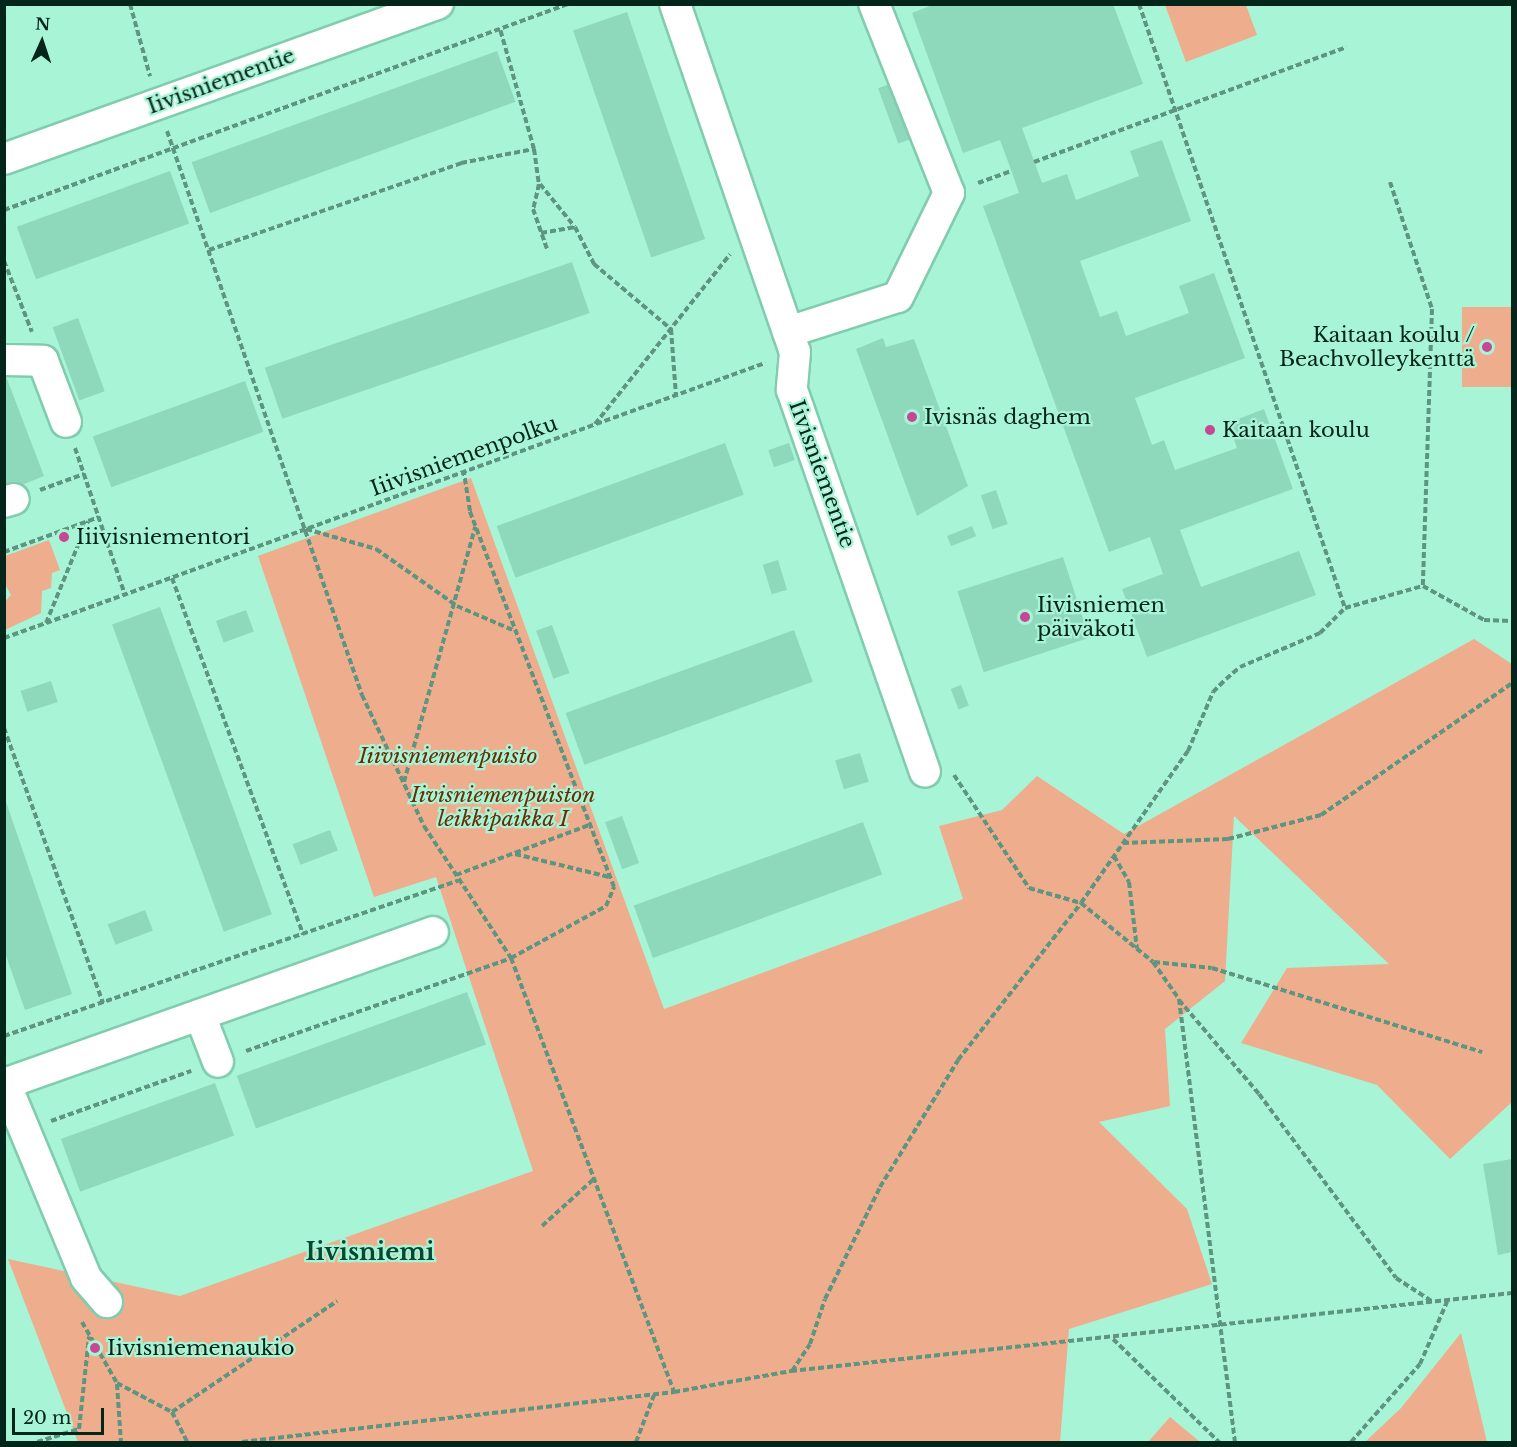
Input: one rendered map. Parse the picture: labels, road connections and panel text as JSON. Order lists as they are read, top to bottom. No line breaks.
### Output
{"streets":{"street":["Iivisniementie"],"path":["Iiivisniemenpolku"]},"crossings":[["Iivisniementie","Iiivisniemenpolku"]],"districts":["Iivisniemi"],"parks":["Iiivisniemenpuisto","Iivisniemenpuiston leikkipaikka I"],"places":["Kaitaan koulu / Beachvolleykenttä","Ivisnäs daghem","Kaitaan koulu","Iiivisniementori","Iivisniemen päiväkoti","Iivisniemenaukio"],"scale_bar":"20 m","north":"top"}
